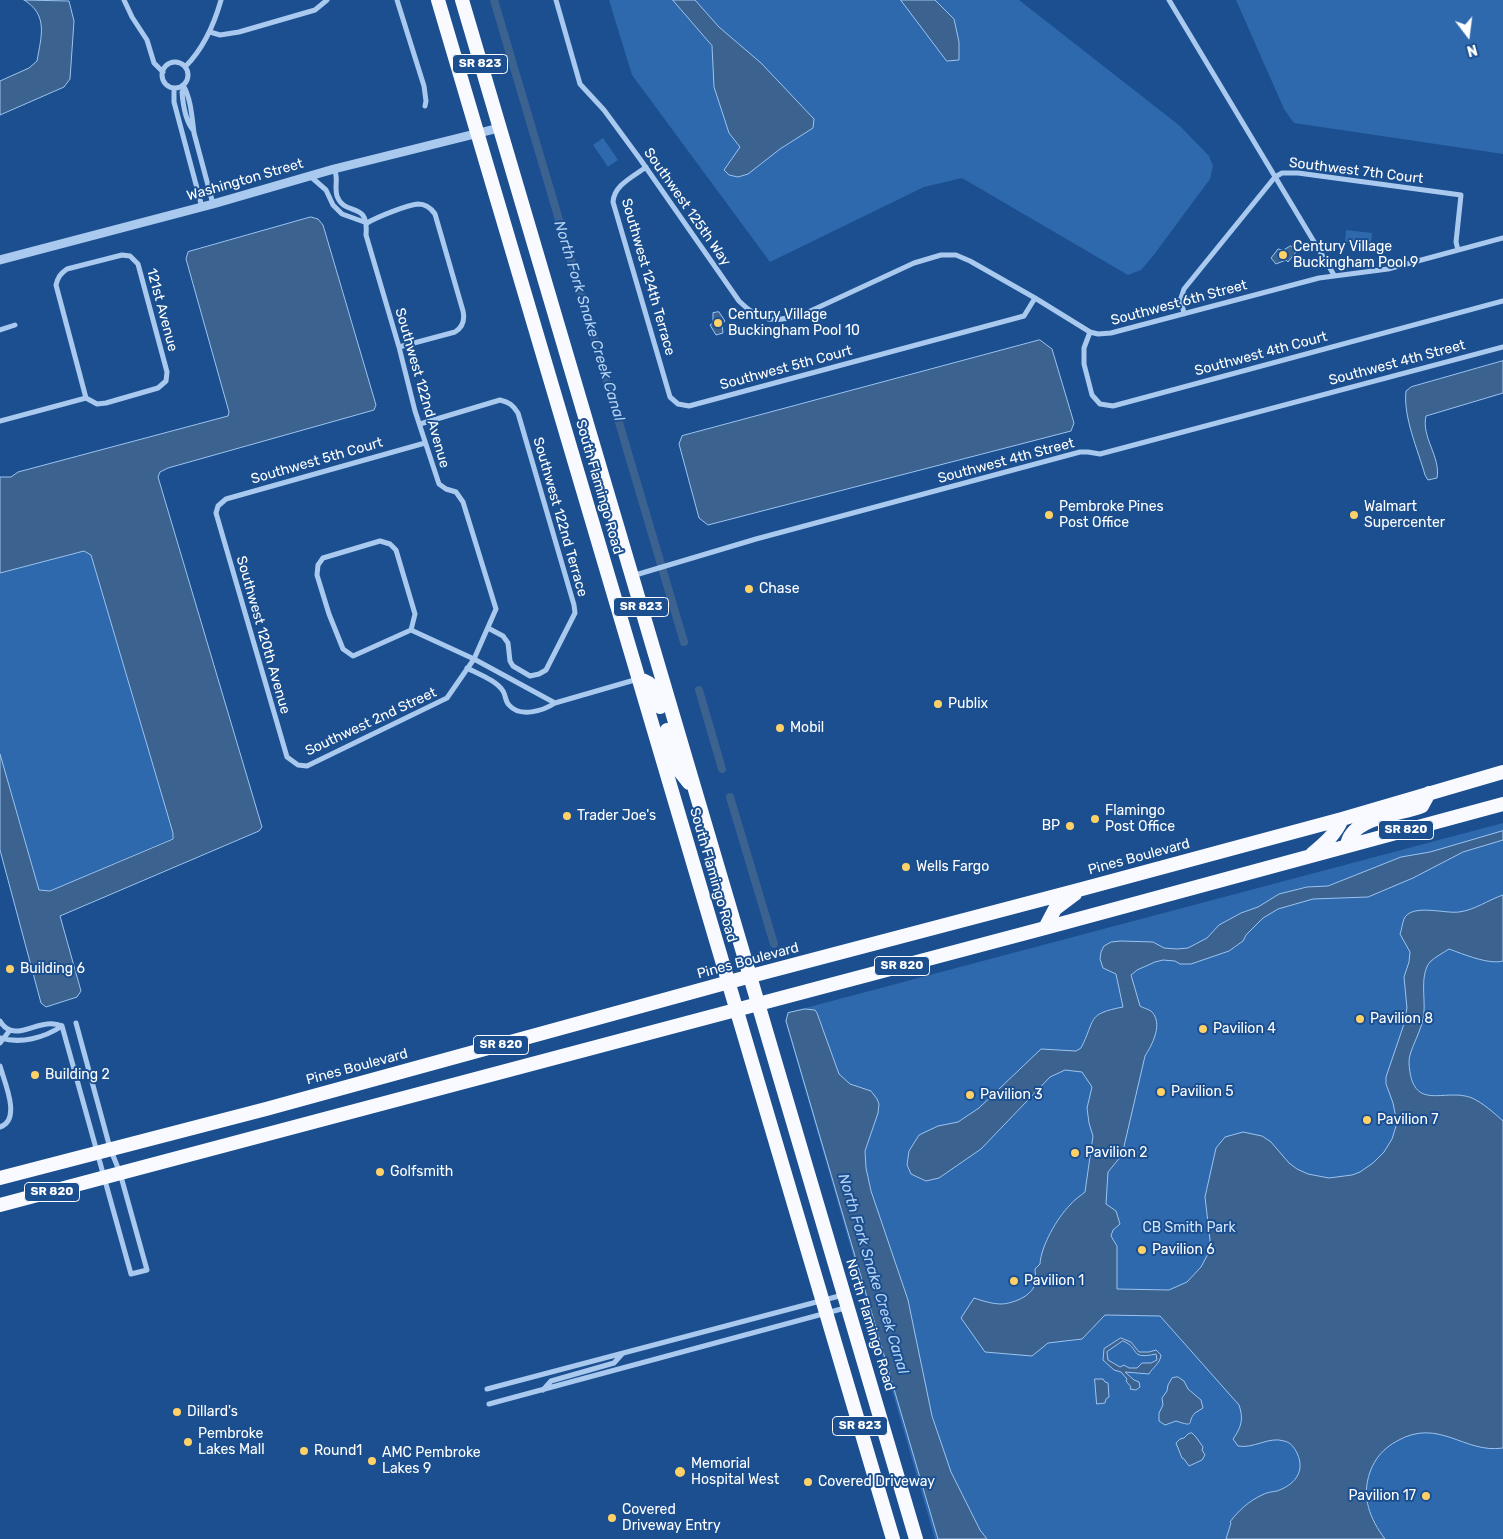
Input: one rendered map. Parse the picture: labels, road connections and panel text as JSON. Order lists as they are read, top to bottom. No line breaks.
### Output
{"streets":{"highway":["SR 823","South Flamingo Road","SR 820","Pines Boulevard","North Flamingo Road"],"street":["Southwest 7th Court","Washington Street","Southwest 125th Way","Southwest 124th Terrace","Southwest 6th Street","121st Avenue","Southwest 4th Court","Southwest 4th Street","Southwest 5th Court","Southwest 122nd Avenue","Southwest 122nd Terrace","Southwest 120th Avenue","Southwest 2nd Street"]},"crossings":[["SR 823","South Flamingo Road"],["SR 823","SR 820"],["SR 823","Pines Boulevard"],["Southwest 7th Court","Southwest 6th Street"],["Washington Street","South Flamingo Road"],["Southwest 125th Way","Southwest 124th Terrace"],["Southwest 125th Way","Southwest 5th Court"],["Southwest 124th Terrace","Southwest 5th Court"],["Southwest 6th Street","Southwest 4th Court"],["Southwest 4th Street","South Flamingo Road"],["Southwest 5th Court","Southwest 122nd Avenue"],["Southwest 5th Court","Southwest 120th Avenue"],["Southwest 122nd Avenue","Southwest 122nd Terrace"],["Southwest 122nd Avenue","Southwest 2nd Street"],["South Flamingo Road","Pines Boulevard"],["South Flamingo Road","North Flamingo Road"],["Southwest 120th Avenue","Southwest 2nd Street"],["SR 820","North Flamingo Road"],["Pines Boulevard","North Flamingo Road"]],"water":["North Fork Snake Creek Canal"],"parks":["CB Smith Park"],"places":["Century Village Buckingham Pool 9","Century Village Buckingham Pool 10","Pembroke Pines Post Office","Walmart Supercenter","Chase","Publix","Mobil","Trader Joe's","Flamingo Post Office","BP","Wells Fargo","Building 6","Pavilion 8","Pavilion 4","Building 2","Pavilion 5","Pavilion 3","Pavilion 7","Pavilion 2","Golfsmith","Pavilion 6","Pavilion 1","Dillard's","Pembroke Lakes Mall","Round1","AMC Pembroke Lakes 9","Memorial Hospital West","Covered Driveway","Pavilion 17","Covered Driveway Entry"],"north":"bottom"}
